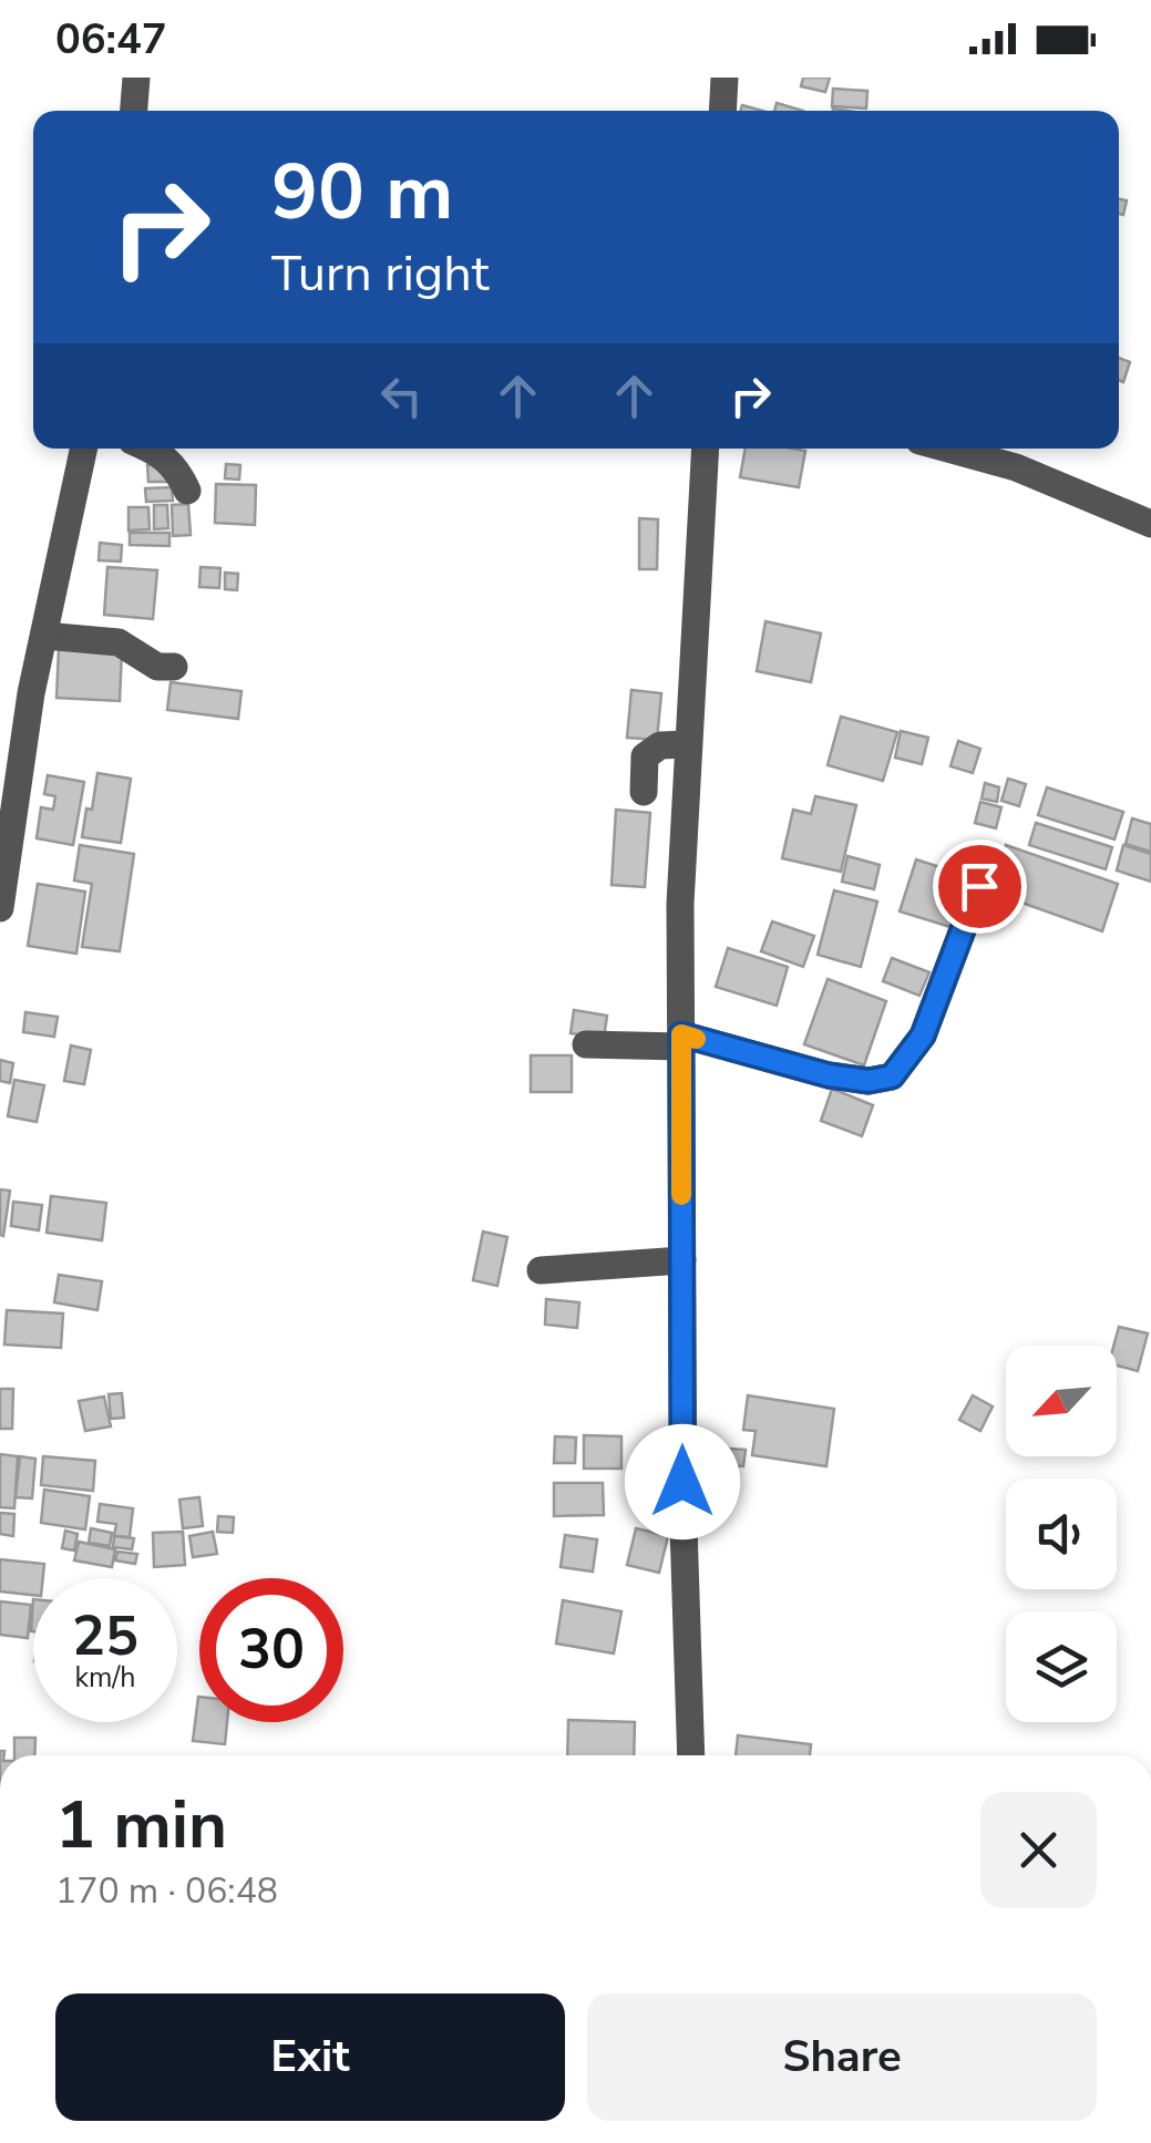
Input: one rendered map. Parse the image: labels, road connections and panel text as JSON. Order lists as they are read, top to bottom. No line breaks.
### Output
{"north":"bottom left","page":{"status":"06:47","turn":["90 m","Turn right"],"speed":"25 km/h","limit":"30","heading":["1 min","170 m · 06:48"],"buttons":["Exit","Share"]}}
